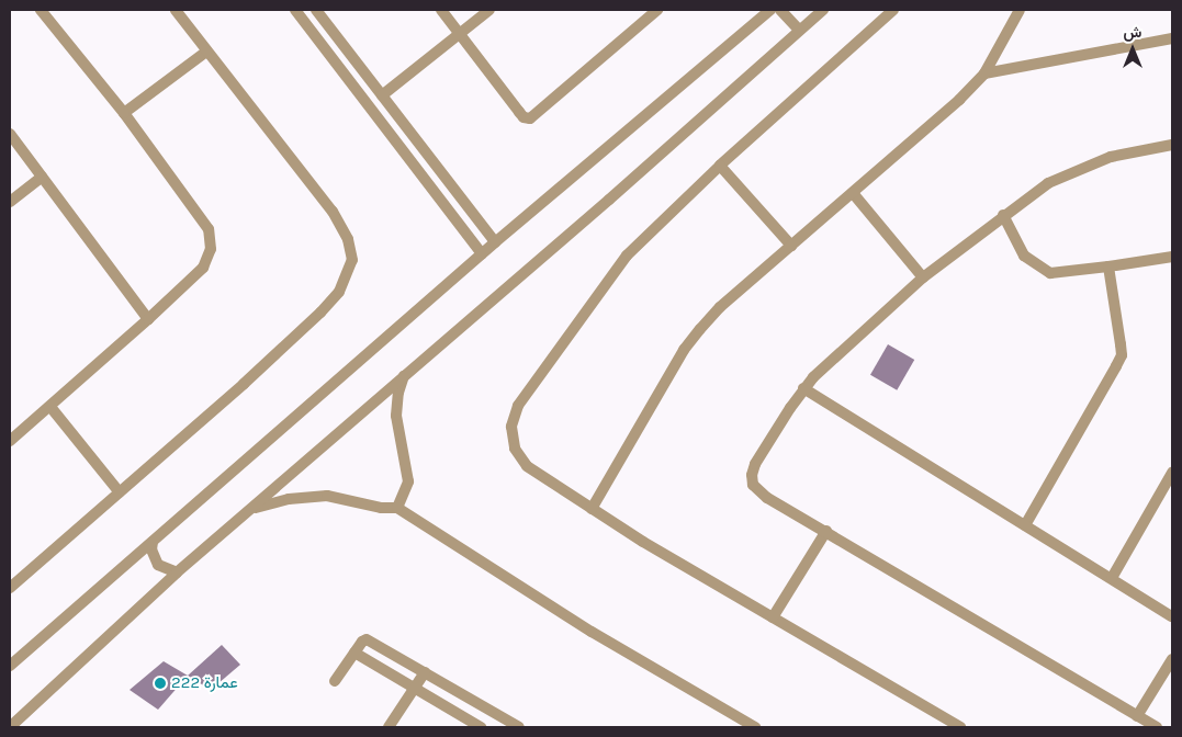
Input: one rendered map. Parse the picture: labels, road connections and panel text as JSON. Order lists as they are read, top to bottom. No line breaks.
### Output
{"places":["عمارة 222"],"north":"top"}
